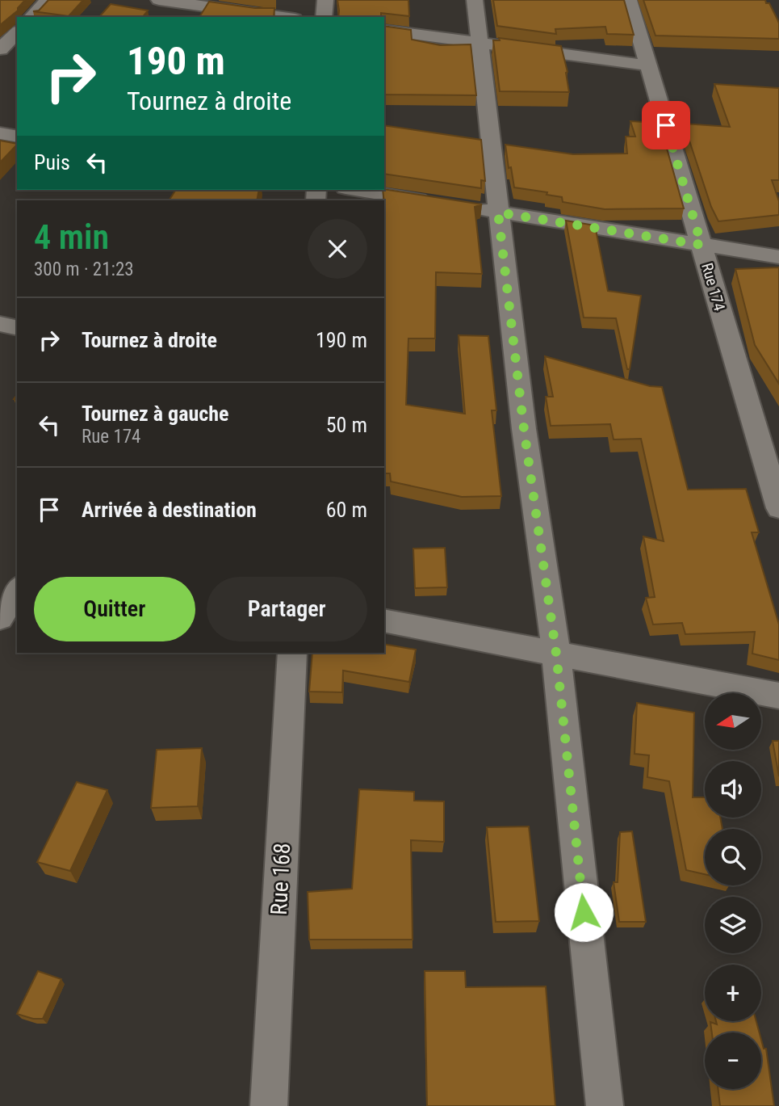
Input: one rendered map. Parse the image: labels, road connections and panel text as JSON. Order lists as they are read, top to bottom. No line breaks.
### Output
{"streets":{"street":["Rue 174","Rue 168"]},"north":"left","page":{"turn":["190 m","Tournez à droite"],"then":"Puis","heading":["4 min","300 m · 21:23"],"list":[{"name":"Tournez à droite","value":"190 m"},{"name":"Tournez à gauche","note":"Rue 174","value":"50 m"},{"name":"Arrivée à destination","value":"60 m"}],"buttons":["Quitter","Partager"],"map_buttons":["+","−"]}}
